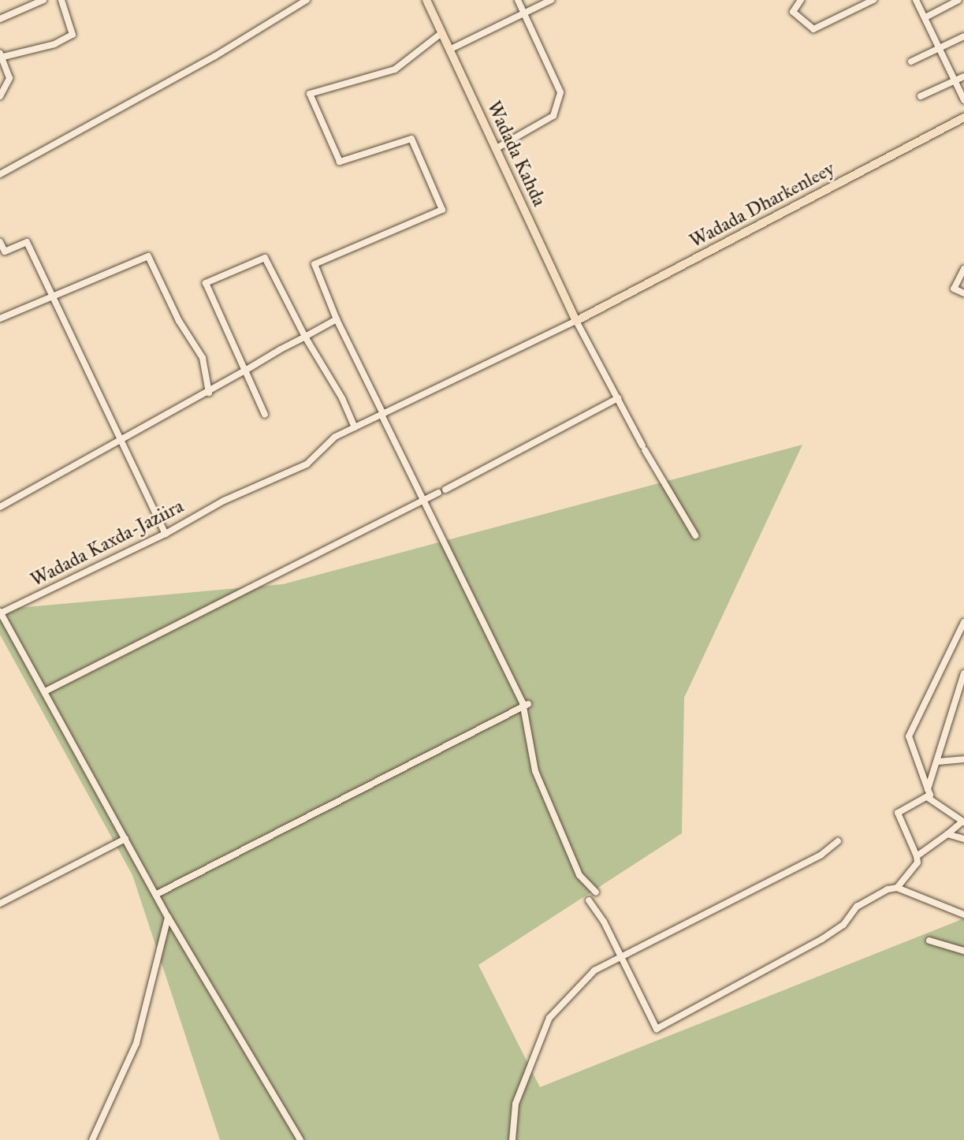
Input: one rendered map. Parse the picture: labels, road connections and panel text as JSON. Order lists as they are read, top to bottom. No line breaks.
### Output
{"streets":{"main road":["Wadada Kahda","Wadada Dharkenleey"],"street":["Wadada Kaxda-Jaziira"]},"crossings":[["Wadada Kahda","Wadada Dharkenleey"],["Wadada Kahda","Wadada Kaxda-Jaziira"],["Wadada Dharkenleey","Wadada Kaxda-Jaziira"]]}
